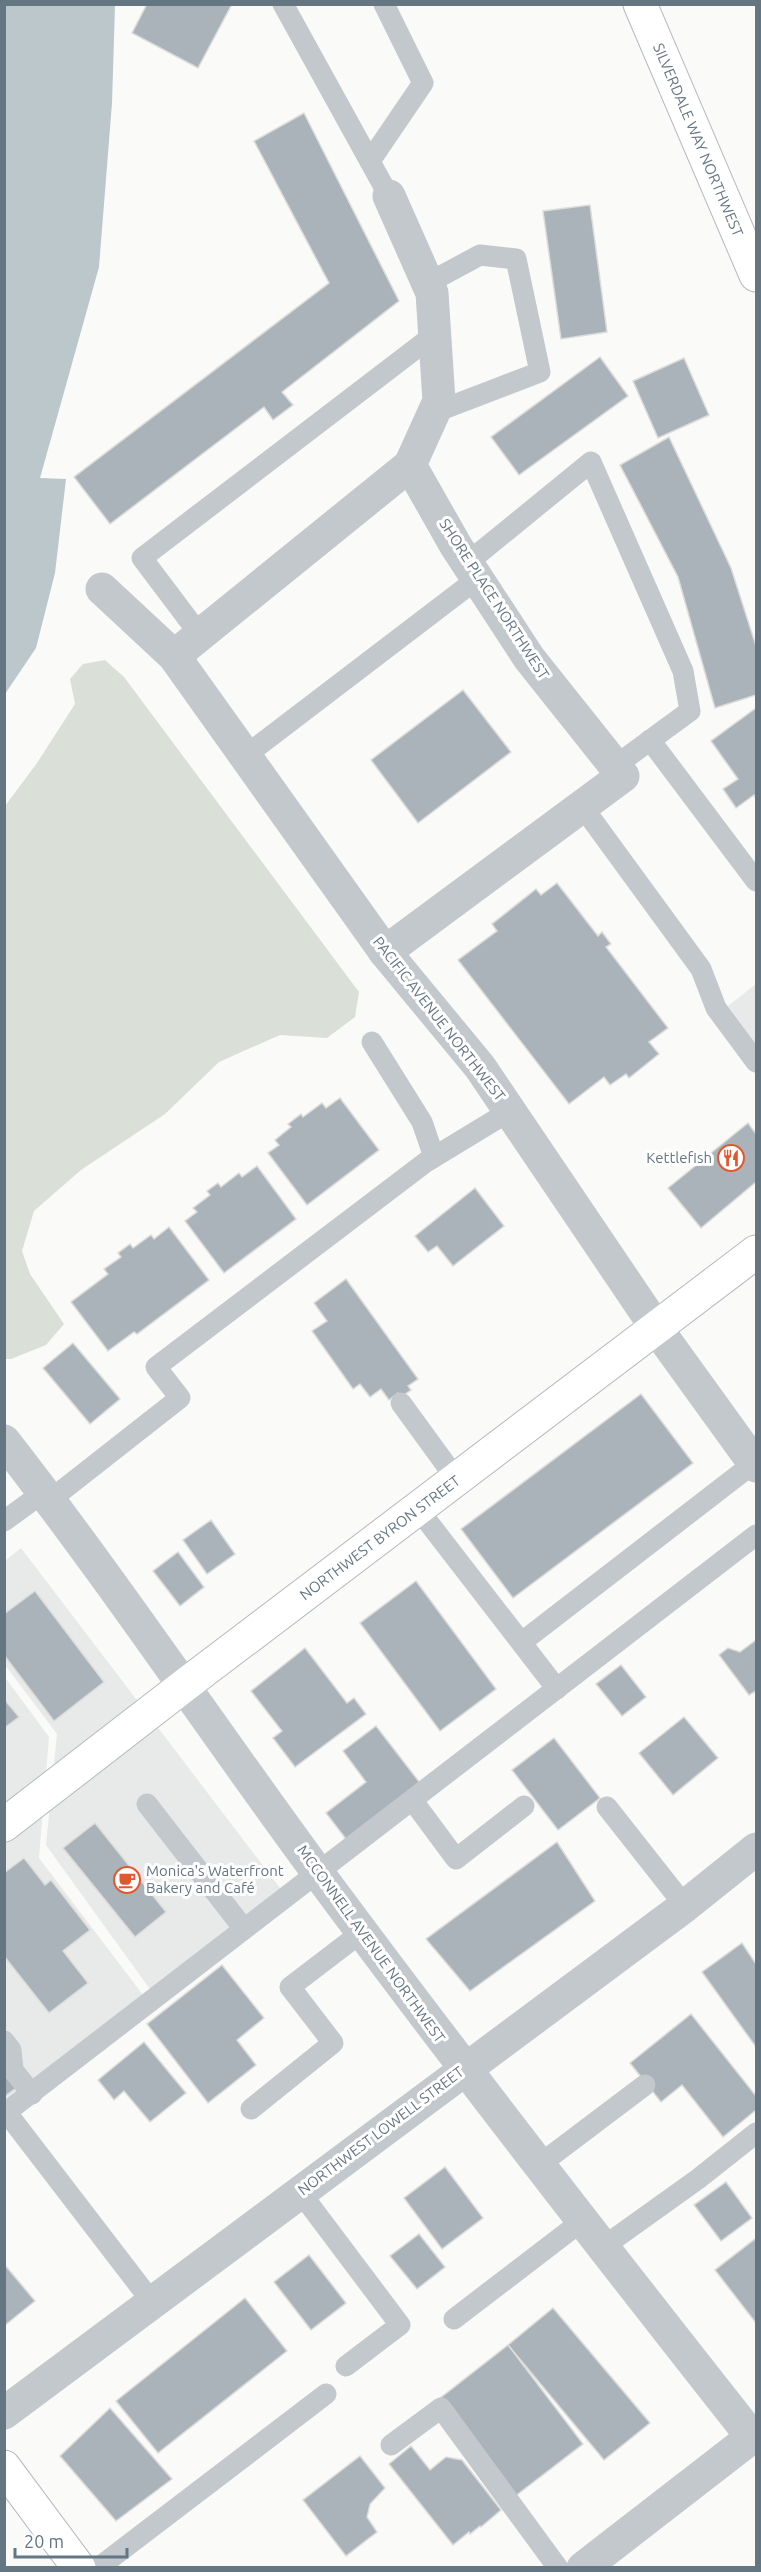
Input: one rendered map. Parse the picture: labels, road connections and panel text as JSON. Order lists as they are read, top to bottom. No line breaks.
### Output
{"streets":{"street":["SILVERDALE WAY NORTHWEST","SHORE PLACE NORTHWEST","PACIFIC AVENUE NORTHWEST","NORTHWEST BYRON STREET","MCCONNELL AVENUE NORTHWEST","NORTHWEST LOWELL STREET"]},"crossings":[["PACIFIC AVENUE NORTHWEST","NORTHWEST BYRON STREET"],["NORTHWEST BYRON STREET","MCCONNELL AVENUE NORTHWEST"],["MCCONNELL AVENUE NORTHWEST","NORTHWEST LOWELL STREET"]],"places":{"restaurant":["Kettlefish"],"cafe":["Monica's Waterfront Bakery and Café"]},"scale_bar":"20 m"}
